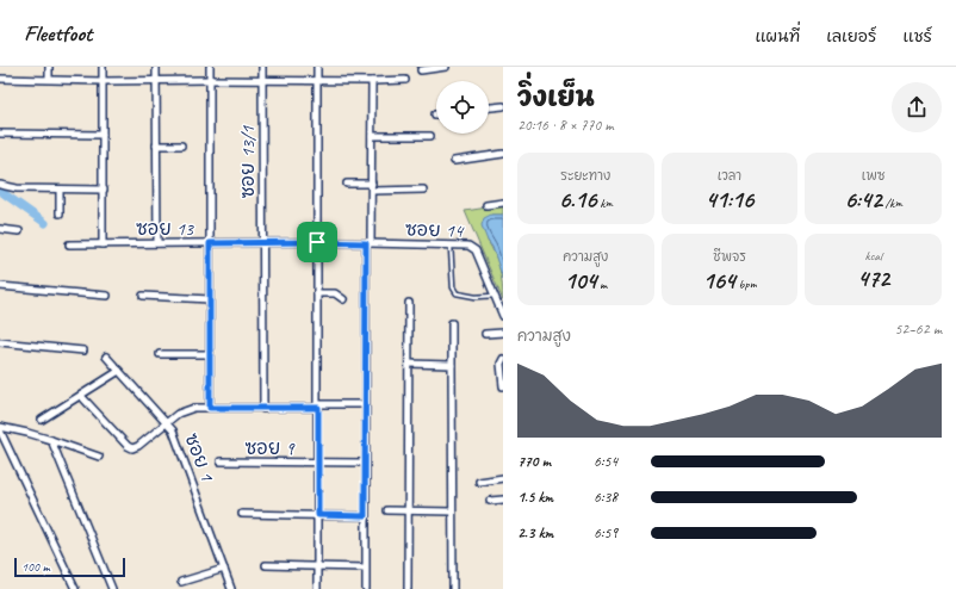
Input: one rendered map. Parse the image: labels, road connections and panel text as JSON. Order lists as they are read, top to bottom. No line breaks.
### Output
{"streets":{"street":["ซอย 13/1","ซอย 13","ซอย 14","ซอย 9","ซอย 1"]},"crossings":[["ซอย 13/1","ซอย 13"],["ซอย 13","ซอย 14"]],"scale_bar":"100 m","page":{"header":"Fleetfoot","nav":["แผนที่","เลเยอร์","แชร์"],"heading":["วิ่งเย็น","20:16 · 8 × 770 m"],"stats":[["ระยะทาง","6.16 km"],["เวลา","41:16"],["เพซ","6:42 /km"],["ความสูง","104 m"],["ชีพจร","164 bpm"],["kcal","472"]],"chart":["ความสูง","52–62 m"],"list":[{"name":"770 m","note":"6:54"},{"name":"1.5 km","note":"6:38"},{"name":"2.3 km","note":"6:59"}],"scale":"100 m"}}
